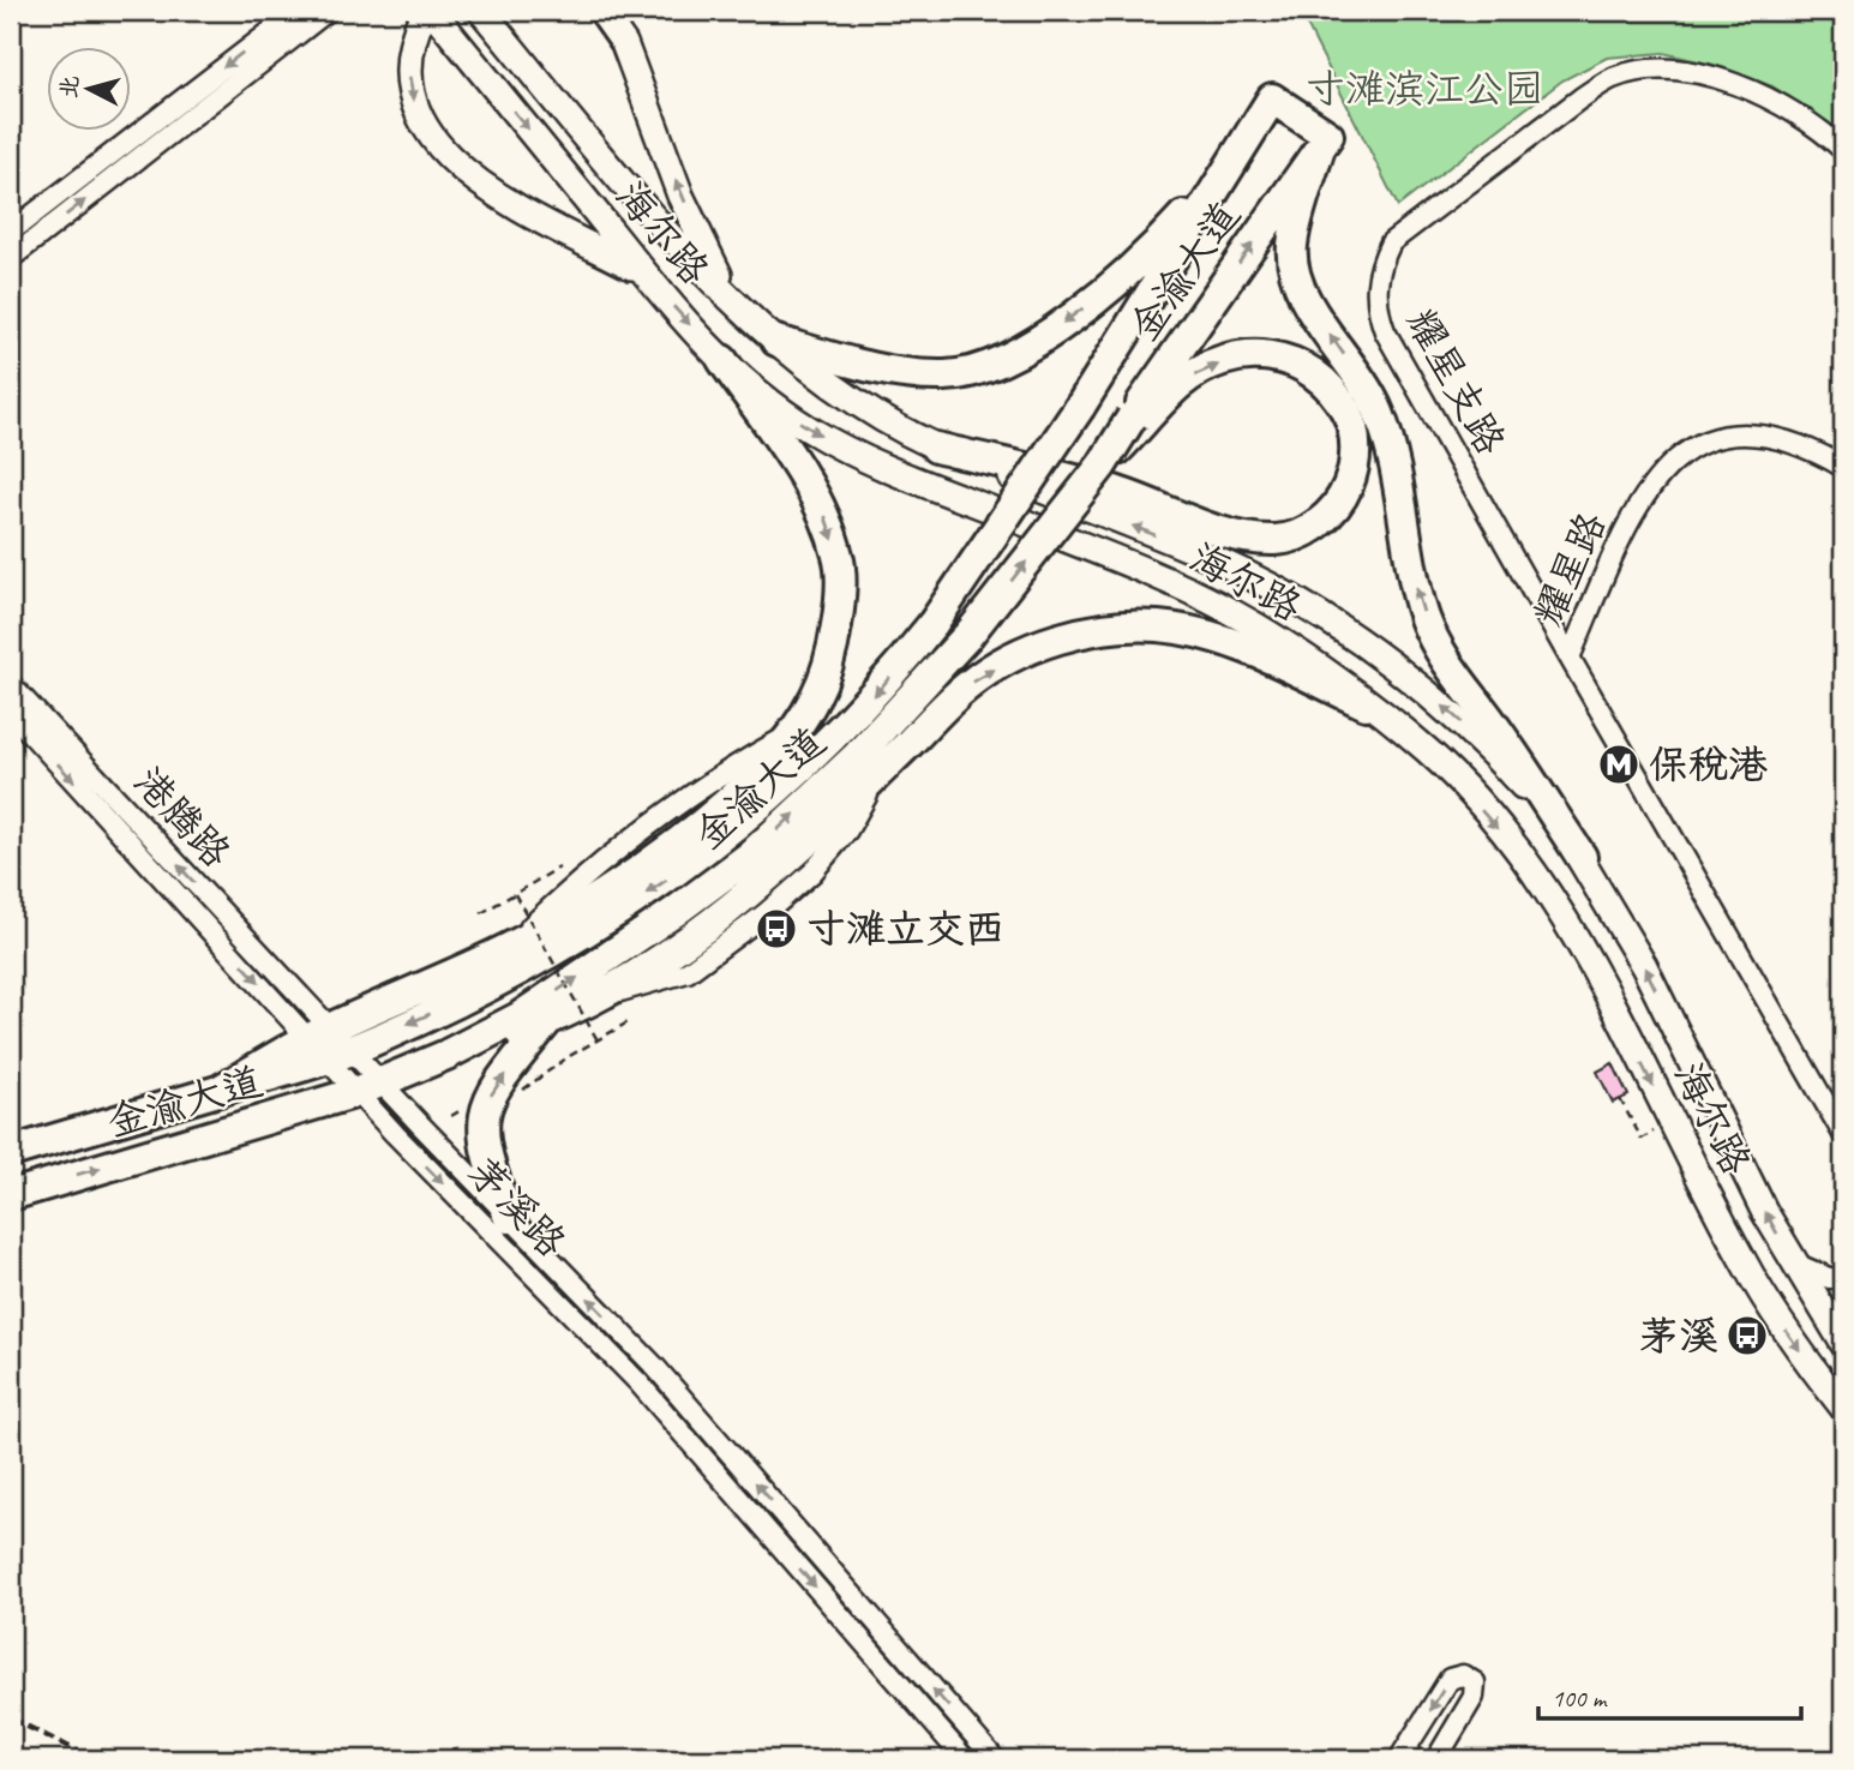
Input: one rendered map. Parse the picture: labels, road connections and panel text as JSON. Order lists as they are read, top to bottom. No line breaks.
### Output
{"streets":{"highway":["金渝大道"],"main road":["海尔路"],"street":["耀星支路","耀星路","港腾路","茅溪路"]},"crossings":[["金渝大道","茅溪路"],["耀星支路","耀星路"],["港腾路","茅溪路"]],"one_way":["港腾路"],"parks":["寸滩滨江公园"],"places":{"metro station":["保税港"],"bus stop":["寸滩立交西","茅溪"]},"scale_bar":"100 m","north":"left"}
